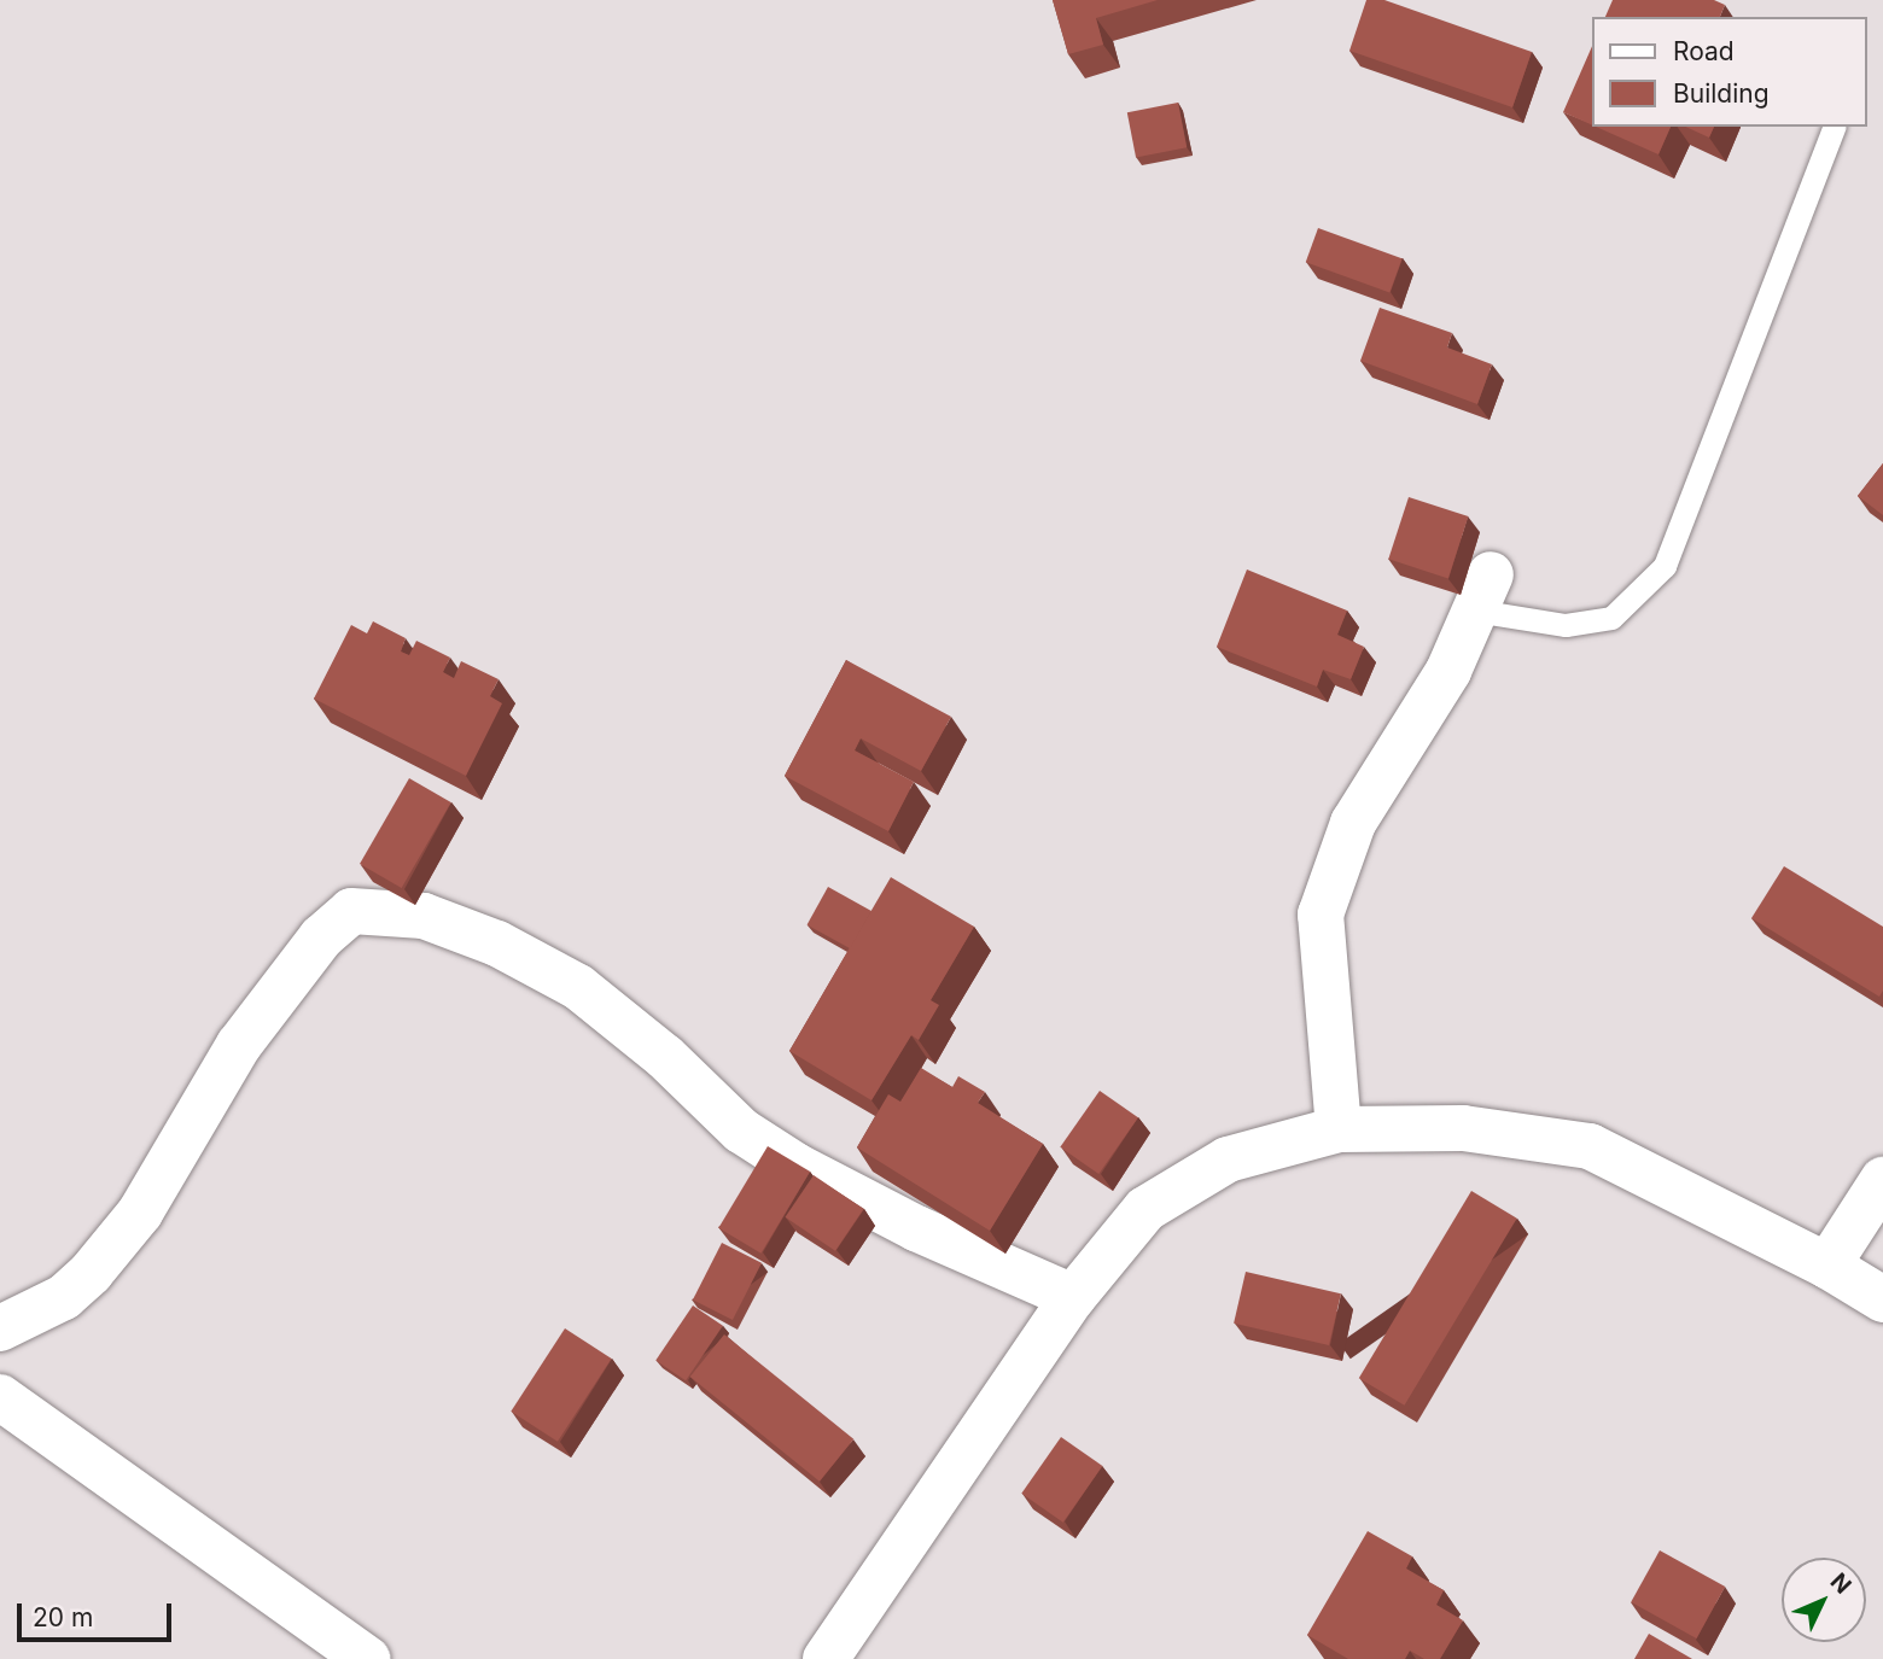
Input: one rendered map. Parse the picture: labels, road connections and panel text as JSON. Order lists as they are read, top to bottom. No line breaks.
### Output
{"legend":["Road","Building"],"scale_bar":"20 m","north":"top right"}
